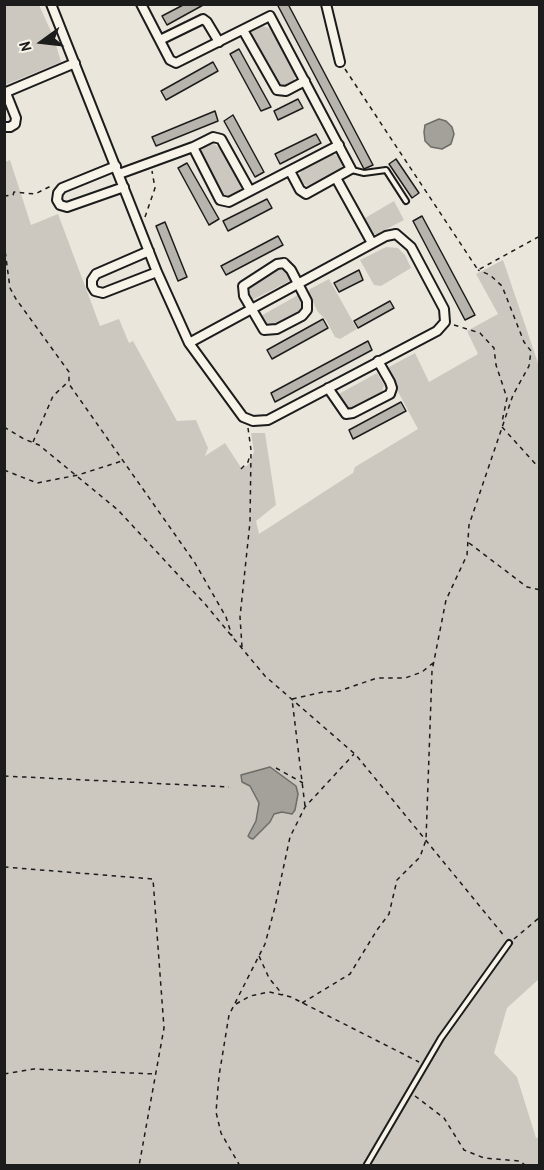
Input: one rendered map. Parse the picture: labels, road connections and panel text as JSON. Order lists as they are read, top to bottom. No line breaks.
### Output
{"north":"left"}
